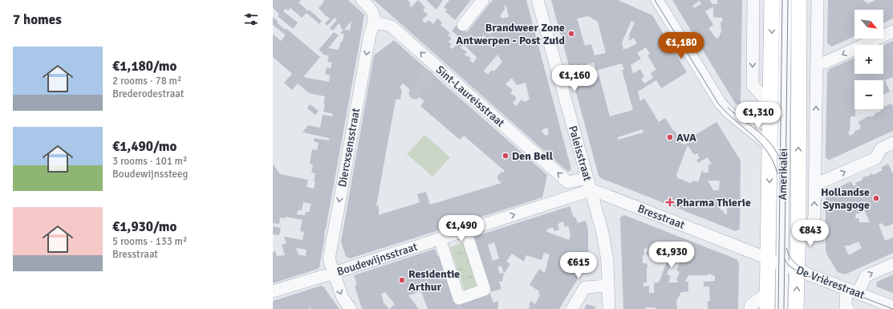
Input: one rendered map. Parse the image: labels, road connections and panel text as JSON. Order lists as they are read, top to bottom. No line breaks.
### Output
{"streets":{"main road":["Amerikalei"],"street":["Sint-Laureisstraat","Diercxsensstraat","Paleisstraat","Bresstraat","Boudewijnsstraat","De Vrièrestraat"]},"crossings":[["Sint-Laureisstraat","Diercxsensstraat"],["Sint-Laureisstraat","Paleisstraat"],["Diercxsensstraat","Boudewijnsstraat"],["Paleisstraat","Bresstraat"],["Paleisstraat","Boudewijnsstraat"],["Amerikalei","Bresstraat"],["Amerikalei","De Vrièrestraat"],["Bresstraat","Boudewijnsstraat"],["Bresstraat","De Vrièrestraat"]],"one_way":["Sint-Laureisstraat","Diercxsensstraat","Boudewijnsstraat"],"places":{"other":["Brandweer Zone Antwerpen - Post Zuid","AVA","Den Bell","Hollandse Synagoge","Residentie Arthur"],"health":["Pharma Thierie"]},"north":"bottom right","page":{"heading":"7 homes","map_buttons":["+","−"],"price":["€1,180","€1,160","€1,310","€1,490","€843","€1,930","€615"],"list":[{"name":"€1,180/mo","note":"2 rooms · 78 m² · Brederodestraat"},{"name":"€1,490/mo","note":"3 rooms · 101 m² · Boudewijnssteeg"},{"name":"€1,930/mo","note":"5 rooms · 133 m² · Bresstraat"}]}}
